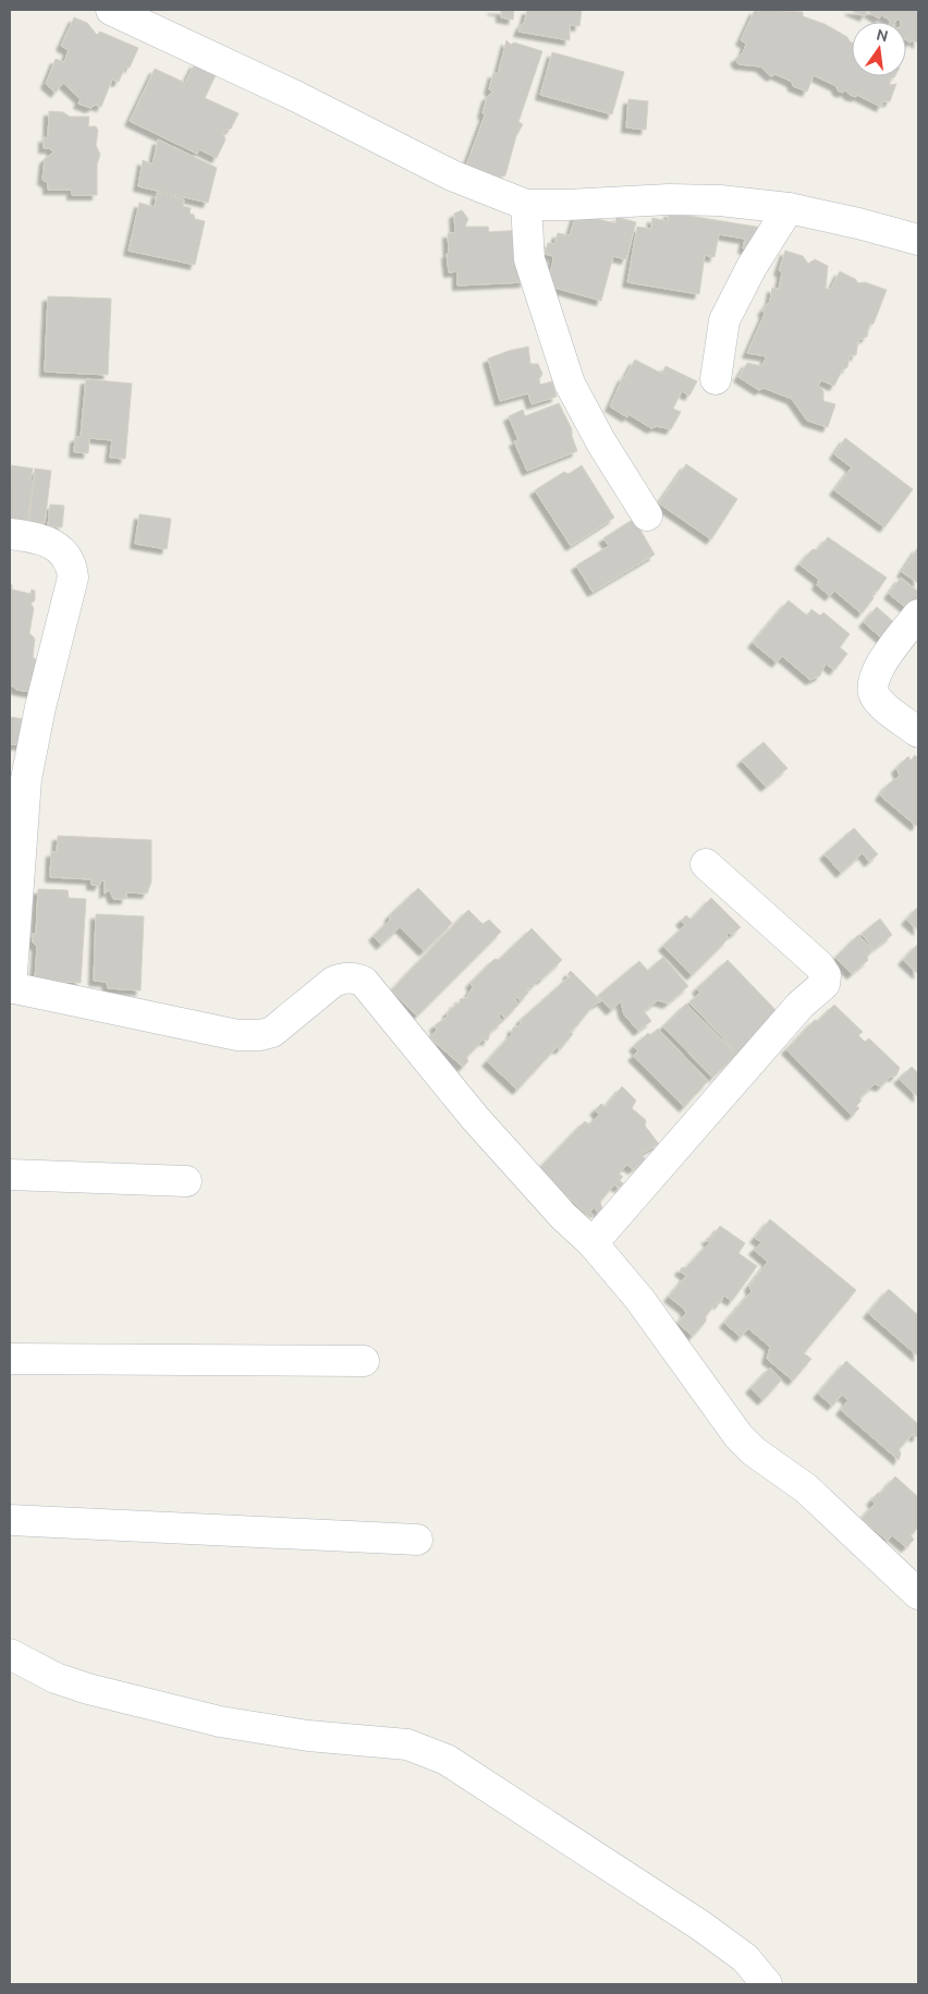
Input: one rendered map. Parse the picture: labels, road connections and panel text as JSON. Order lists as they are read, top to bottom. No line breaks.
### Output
{"north":"top"}
